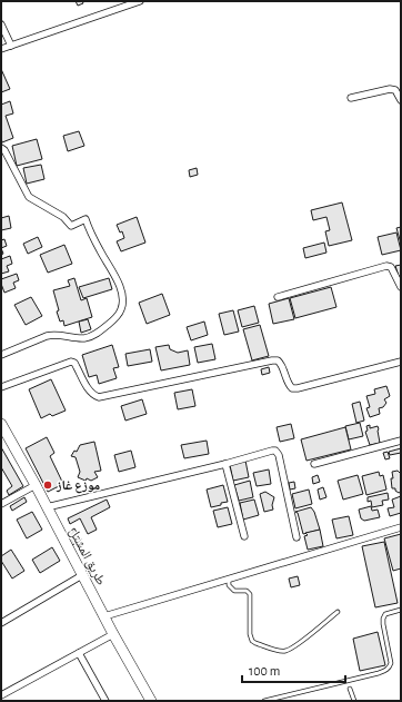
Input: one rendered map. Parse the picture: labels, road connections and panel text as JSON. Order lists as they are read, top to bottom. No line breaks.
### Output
{"streets":{"main road":["طريق المشتل"]},"places":["موزع غاز"],"scale_bar":"100 m"}
